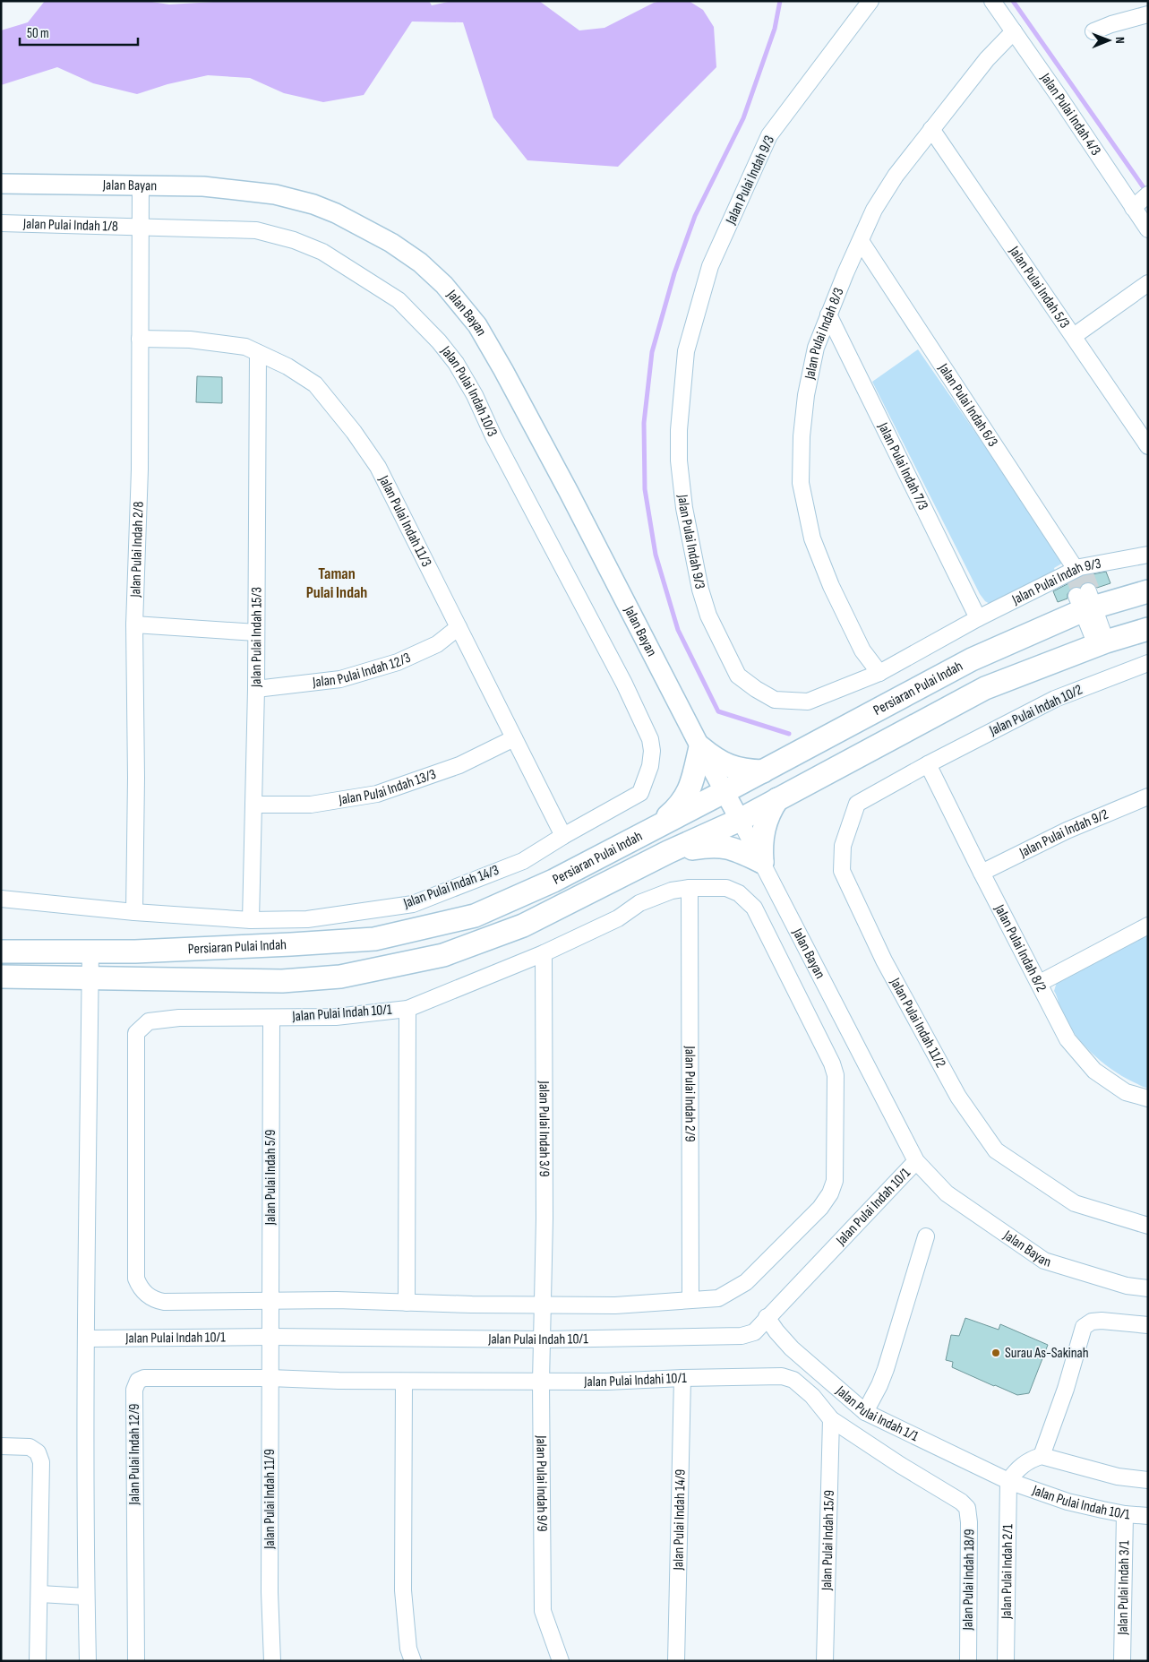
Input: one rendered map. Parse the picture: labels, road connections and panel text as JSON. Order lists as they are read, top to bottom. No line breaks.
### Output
{"streets":{"main road":["Persiaran Pulai Indah"],"street":["Jalan Pulai Indah 4/3","Jalan Pulai Indah 9/3","Jalan Bayan","Jalan Pulai Indah 1/8","Jalan Pulai Indah 5/3","Jalan Pulai Indah 8/3","Jalan Pulai Indah 10/3","Jalan Pulai Indah 6/3","Jalan Pulai Indah 7/3","Jalan Pulai Indah 11/3","Jalan Pulai Indah 2/8","Jalan Pulai Indah 15/3","Jalan Pulai Indah 12/3","Jalan Pulai Indah 10/2","Jalan Pulai Indah 13/3","Jalan Pulai Indah 9/2","Jalan Pulai Indah 14/3","Jalan Pulai Indah 8/2","Jalan Pulai Indah 10/1","Jalan Pulai Indah 11/2","Jalan Pulai Indah 2/9","Jalan Pulai Indah 3/9","Jalan Pulai Indah 5/9","Jalan Pulai Indahi 10/1","Jalan Pulai Indah 1/1","Jalan Pulai Indah 12/9","Jalan Pulai Indah 9/9","Jalan Pulai Indah 11/9","Jalan Pulai Indah 14/9","Jalan Pulai Indah 15/9","Jalan Pulai Indah 2/1","Jalan Pulai Indah 18/9","Jalan Pulai Indah 3/1"]},"crossings":[["Jalan Pulai Indah 4/3","Jalan Pulai Indah 8/3"],["Jalan Pulai Indah 9/3","Jalan Pulai Indah 8/3"],["Jalan Pulai Indah 9/3","Jalan Pulai Indah 6/3"],["Jalan Pulai Indah 9/3","Jalan Pulai Indah 7/3"],["Jalan Bayan","Jalan Pulai Indah 2/8"],["Jalan Bayan","Persiaran Pulai Indah"],["Jalan Bayan","Jalan Pulai Indah 10/1"],["Jalan Pulai Indah 1/8","Jalan Pulai Indah 10/3"],["Jalan Pulai Indah 1/8","Jalan Pulai Indah 2/8"],["Jalan Pulai Indah 5/3","Jalan Pulai Indah 8/3"],["Jalan Pulai Indah 8/3","Jalan Pulai Indah 6/3"],["Jalan Pulai Indah 8/3","Jalan Pulai Indah 7/3"],["Jalan Pulai Indah 10/3","Jalan Pulai Indah 2/8"],["Jalan Pulai Indah 10/3","Jalan Pulai Indah 14/3"],["Jalan Pulai Indah 11/3","Jalan Pulai Indah 2/8"],["Jalan Pulai Indah 11/3","Jalan Pulai Indah 15/3"],["Jalan Pulai Indah 11/3","Jalan Pulai Indah 12/3"],["Jalan Pulai Indah 11/3","Jalan Pulai Indah 13/3"],["Jalan Pulai Indah 11/3","Jalan Pulai Indah 14/3"],["Jalan Pulai Indah 2/8","Jalan Pulai Indah 14/3"],["Jalan Pulai Indah 15/3","Jalan Pulai Indah 12/3"],["Jalan Pulai Indah 15/3","Jalan Pulai Indah 13/3"],["Jalan Pulai Indah 15/3","Jalan Pulai Indah 14/3"],["Jalan Pulai Indah 10/2","Jalan Pulai Indah 8/2"],["Jalan Pulai Indah 10/2","Jalan Pulai Indah 11/2"],["Jalan Pulai Indah 9/2","Jalan Pulai Indah 8/2"],["Jalan Pulai Indah 8/2","Jalan Pulai Indah 11/2"],["Jalan Pulai Indah 10/1","Jalan Pulai Indah 2/9"],["Jalan Pulai Indah 10/1","Jalan Pulai Indah 3/9"],["Jalan Pulai Indah 10/1","Jalan Pulai Indah 5/9"],["Jalan Pulai Indah 10/1","Jalan Pulai Indah 1/1"],["Jalan Pulai Indah 10/1","Jalan Pulai Indah 9/9"],["Jalan Pulai Indah 10/1","Jalan Pulai Indah 11/9"],["Jalan Pulai Indah 10/1","Jalan Pulai Indah 2/1"],["Jalan Pulai Indah 10/1","Jalan Pulai Indah 3/1"],["Jalan Pulai Indah 3/9","Jalan Pulai Indah 9/9"],["Jalan Pulai Indah 5/9","Jalan Pulai Indah 11/9"],["Jalan Pulai Indahi 10/1","Jalan Pulai Indah 12/9"],["Jalan Pulai Indahi 10/1","Jalan Pulai Indah 9/9"],["Jalan Pulai Indahi 10/1","Jalan Pulai Indah 11/9"],["Jalan Pulai Indahi 10/1","Jalan Pulai Indah 14/9"],["Jalan Pulai Indahi 10/1","Jalan Pulai Indah 15/9"],["Jalan Pulai Indahi 10/1","Jalan Pulai Indah 18/9"],["Jalan Pulai Indah 1/1","Jalan Pulai Indah 2/1"],["Jalan Pulai Indah 12/9","Jalan Pulai Indah 11/9"]],"districts":["Taman Pulai Indah"],"places":["Surau As-Sakinah"],"scale_bar":"50 m","north":"right"}
